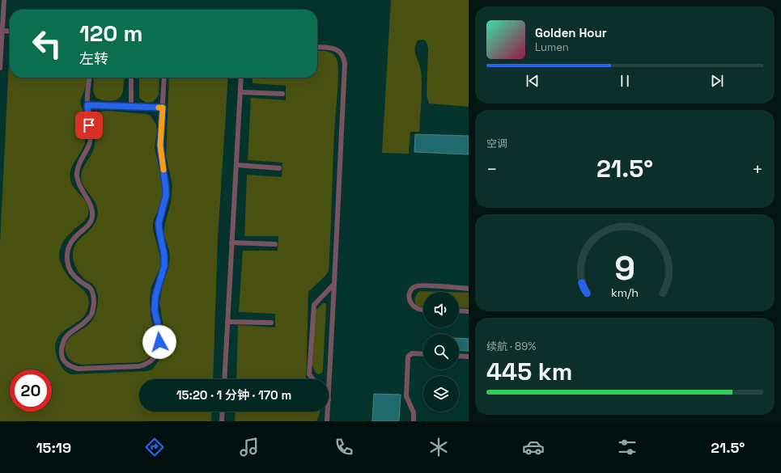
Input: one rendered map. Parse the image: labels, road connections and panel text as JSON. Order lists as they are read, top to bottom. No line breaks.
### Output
{"page":{"turn":["120 m","左转"],"song":["Golden Hour","Lumen"],"tile":["空调",["续航 · 89%","445 km"]],"heat":["−","21.5°","+"],"limit":"20","trip":"15:20 · 1 分钟 · 170 m","tabs":["15:19","21.5°"],"gauge":["9","km/h"]}}
